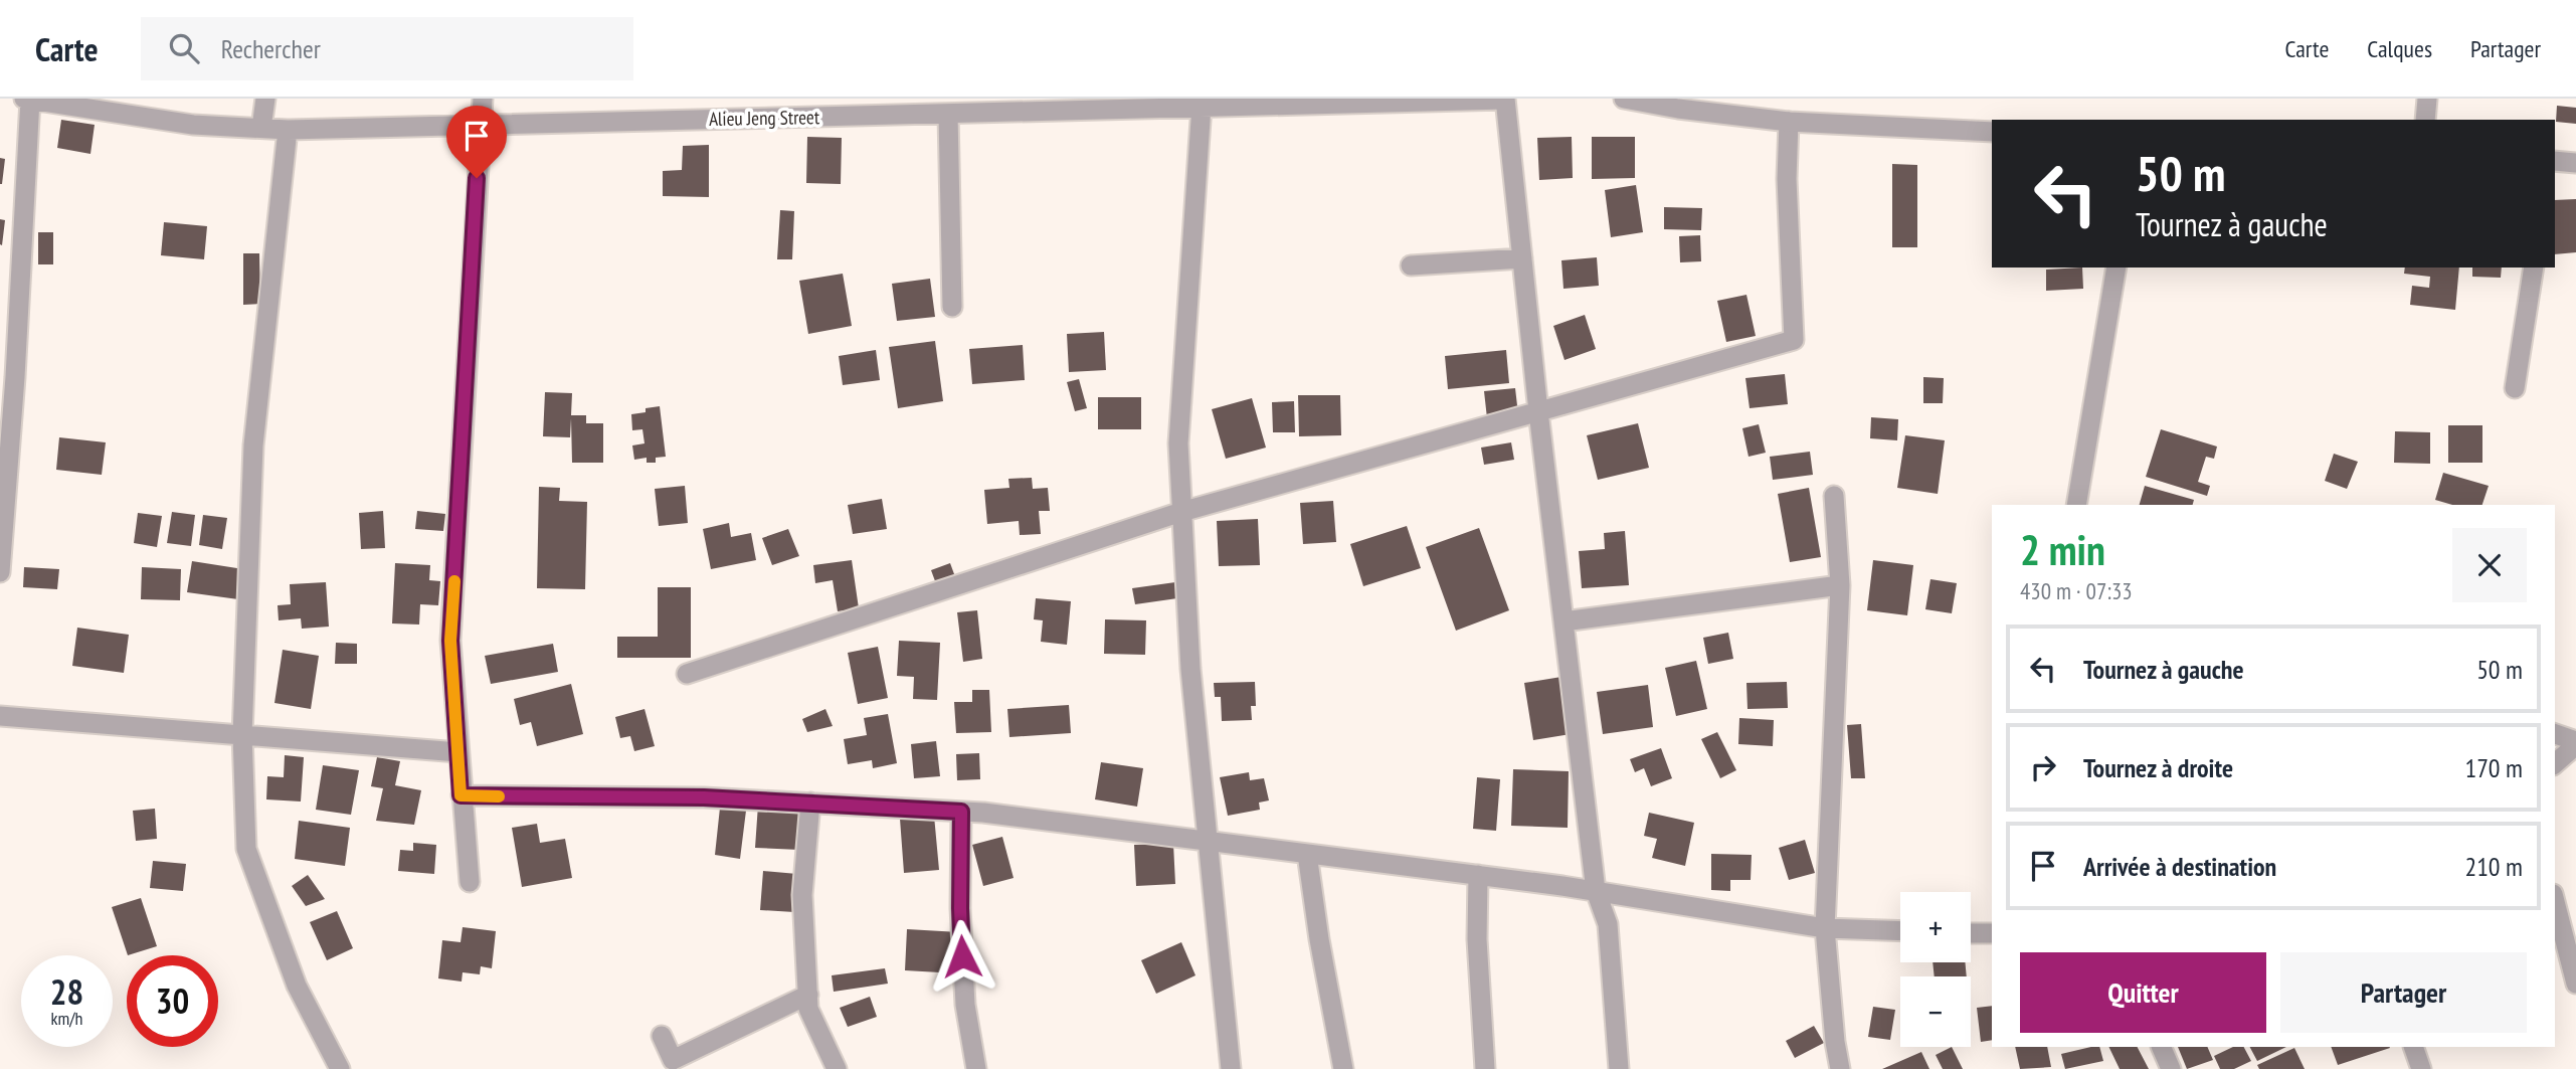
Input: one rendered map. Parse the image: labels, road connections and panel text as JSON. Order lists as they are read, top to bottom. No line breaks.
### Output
{"streets":{"street":["Alieu Jeng Street"]},"page":{"header":"Carte","search":"Rechercher","nav":["Carte","Calques","Partager"],"turn":["50 m","Tournez à gauche"],"heading":["2 min","430 m · 07:33"],"list":[{"name":"Tournez à gauche","value":"50 m"},{"name":"Tournez à droite","value":"170 m"},{"name":"Arrivée à destination","value":"210 m"}],"map_buttons":["+","−"],"buttons":["Quitter","Partager"],"speed":"28 km/h","limit":"30"}}
